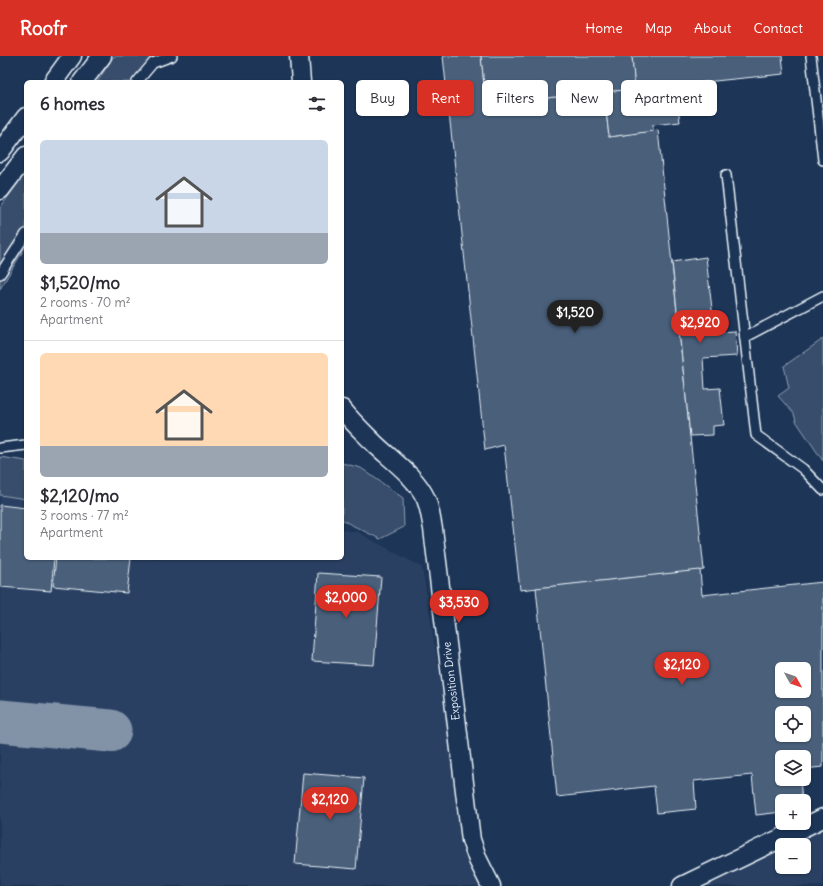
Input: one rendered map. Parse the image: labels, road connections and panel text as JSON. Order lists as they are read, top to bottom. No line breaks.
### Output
{"streets":{"street":["Exposition Drive"]},"north":"bottom right","page":{"header":"Roofr","nav":["Home","Map","About","Contact"],"chip":["Buy","Rent","Filters","New","Apartment"],"heading":"6 homes","list":[{"name":"$1,520/mo","note":"2 rooms · 70 m² · Apartment"},{"name":"$2,120/mo","note":"3 rooms · 77 m² · Apartment"}],"price":["$1,520","$2,920","$2,000","$3,530","$2,120","$2,120"],"map_buttons":["+","−"]}}
